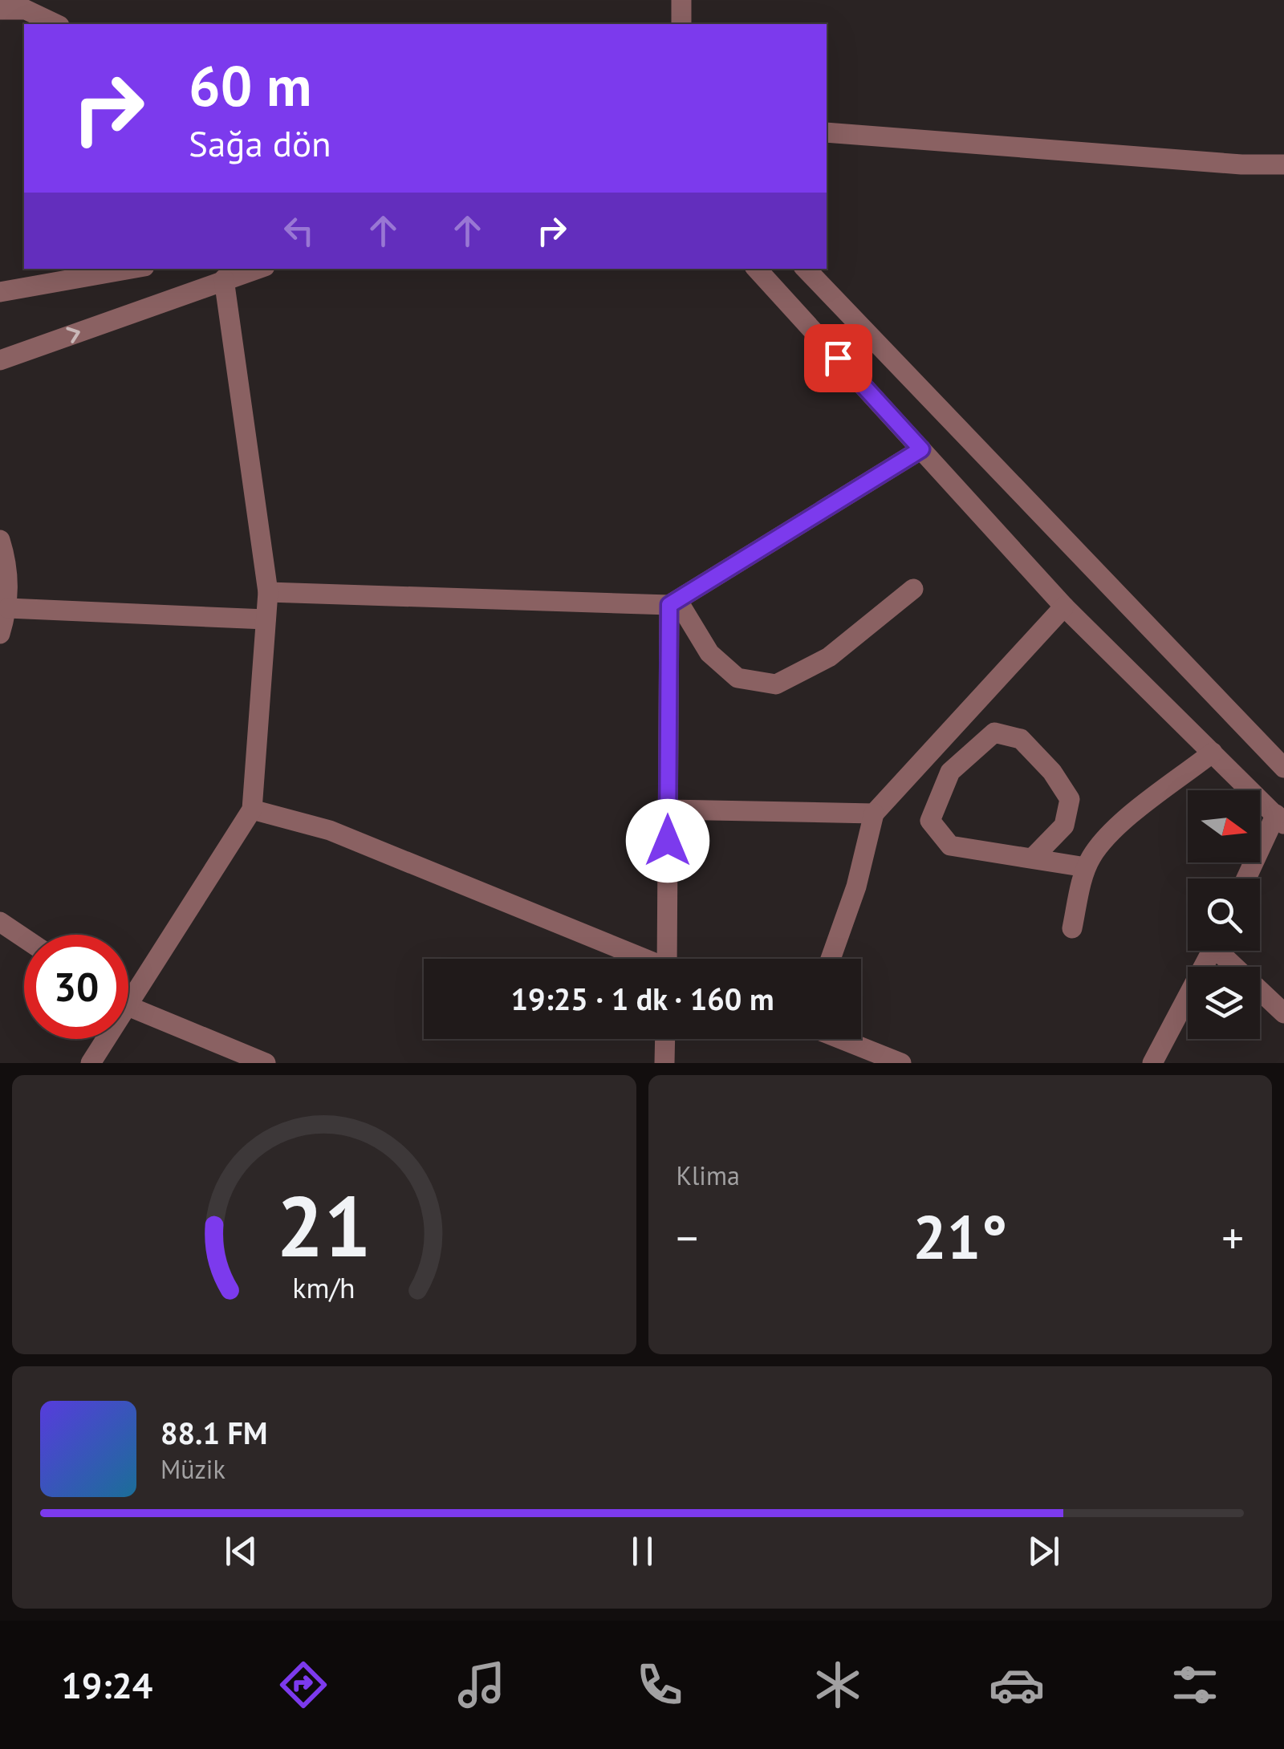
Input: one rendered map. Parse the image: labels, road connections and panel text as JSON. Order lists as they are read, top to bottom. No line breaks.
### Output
{"north":"right","page":{"turn":["60 m","Sağa dön"],"limit":"30","trip":"19:25 · 1 dk · 160 m","tile":"Klima","heat":["−","21°","+"],"song":["88.1 FM","Müzik"],"tabs":"19:24","gauge":["21","km/h"]}}
